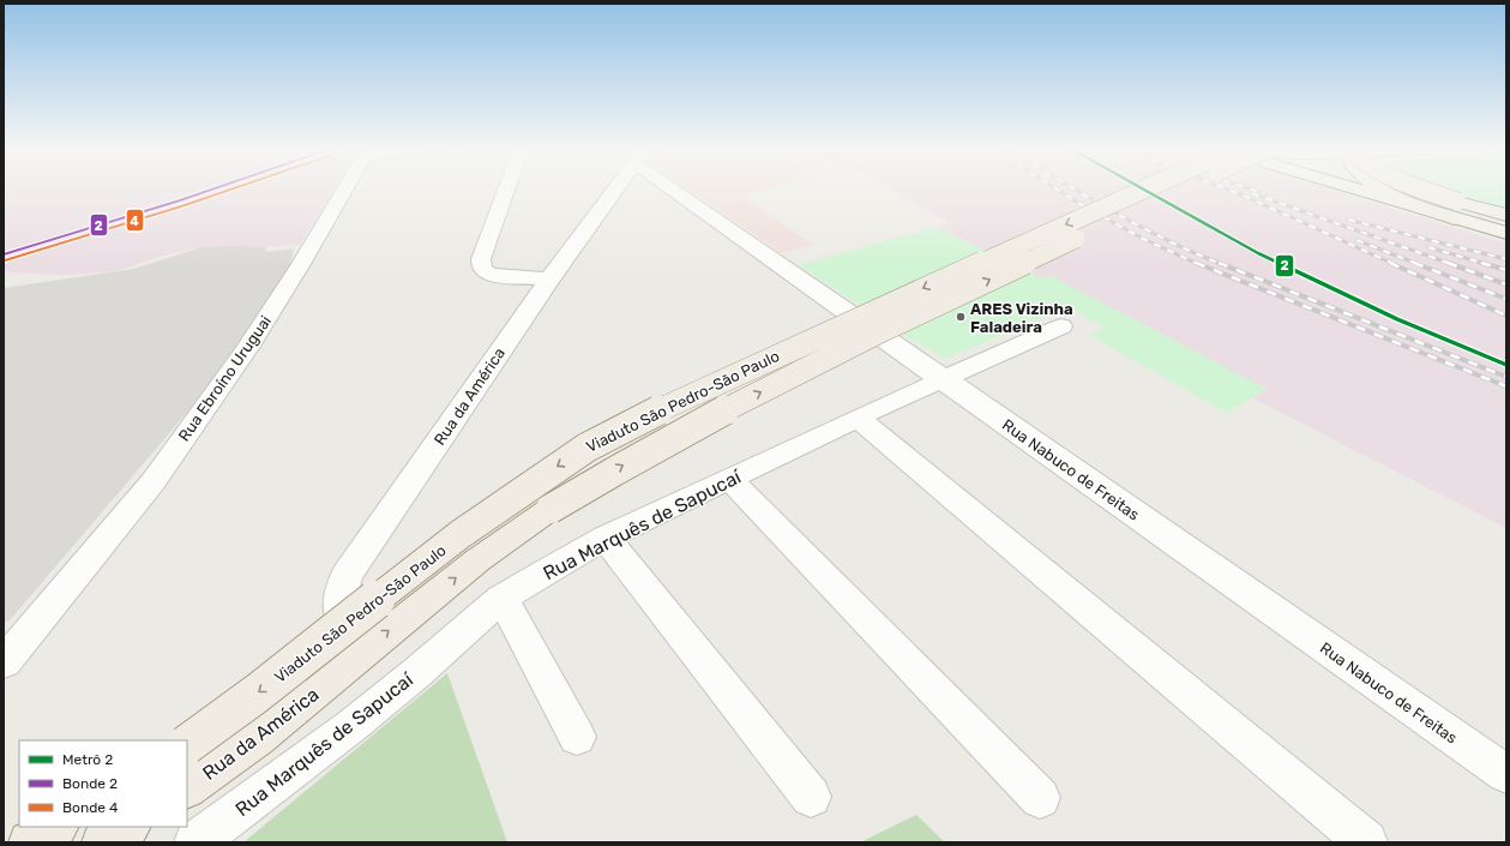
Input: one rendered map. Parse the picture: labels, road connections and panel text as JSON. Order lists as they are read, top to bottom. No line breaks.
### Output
{"streets":{"main road":["Rua da América","Viaduto São Pedro-São Paulo"],"street":["Rua Ebroíno Uruguai","Rua Nabuco de Freitas","Rua Marquês de Sapucaí"]},"crossings":[["Rua da América","Viaduto São Pedro-São Paulo"],["Rua Nabuco de Freitas","Rua Marquês de Sapucaí"]],"places":["ARES Vizinha Faladeira"],"lines":["metro line 2","tram line 2","tram line 4"],"legend":["Metrô 2","Bonde 2","Bonde 4"]}
